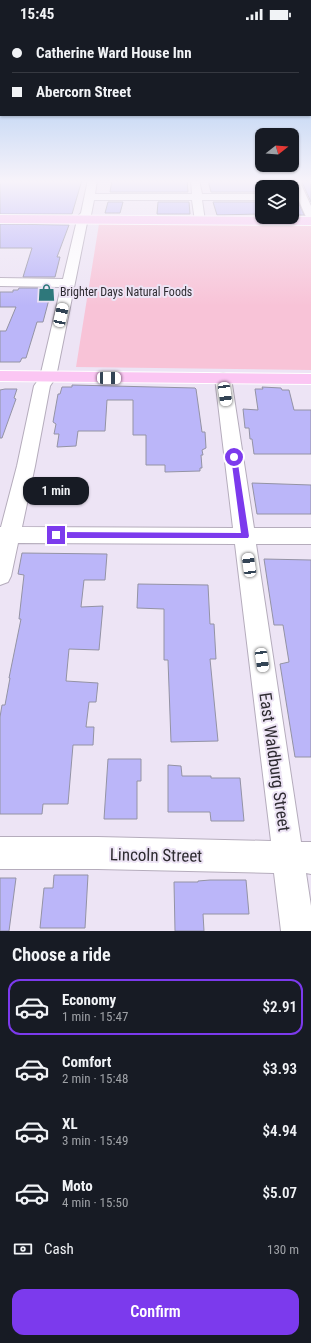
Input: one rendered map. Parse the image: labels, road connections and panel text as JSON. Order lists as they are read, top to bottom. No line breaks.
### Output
{"streets":{"street":["East Waldburg Street","Lincoln Street"]},"crossings":[["East Waldburg Street","Lincoln Street"]],"places":{"shop":["Brighter Days Natural Foods"]},"north":"right","page":{"status":"15:45","banner":["Catherine Ward House Inn","Abercorn Street"],"bubble":"1 min","heading":"Choose a ride","list":[{"name":"Economy","note":"1 min · 15:47","value":"$2.91"},{"name":"Comfort","note":"2 min · 15:48","value":"$3.93"},{"name":"XL","note":"3 min · 15:49","value":"$4.94"},{"name":"Moto","note":"4 min · 15:50","value":"$5.07"}],"pay":["Cash","130 m"],"buttons":"Confirm"}}
